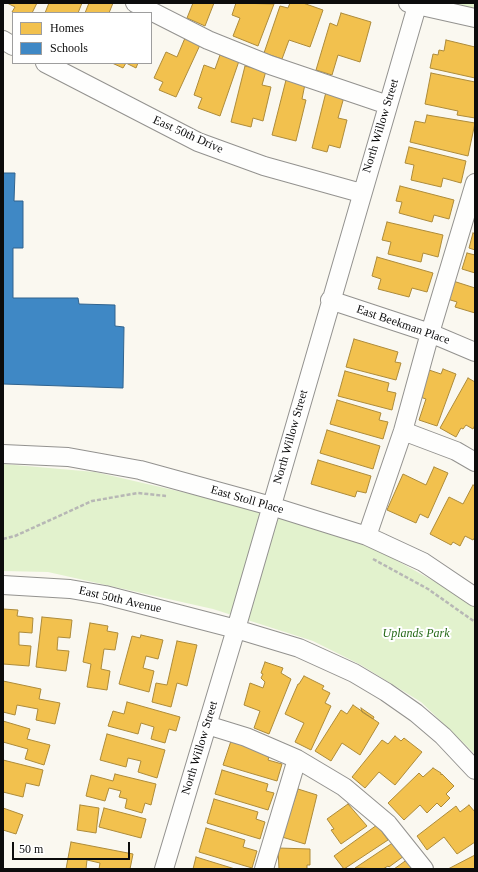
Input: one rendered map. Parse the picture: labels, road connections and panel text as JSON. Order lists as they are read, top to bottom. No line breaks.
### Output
{"streets":{"street":["North Willow Street","East 50th Drive","East Beekman Place","East Stoll Place","East 50th Avenue"]},"crossings":[["North Willow Street","East 50th Drive"],["North Willow Street","East Beekman Place"],["North Willow Street","East Stoll Place"],["North Willow Street","East 50th Avenue"]],"parks":["Uplands Park"],"legend":["Homes","Schools"],"scale_bar":"50 m"}
